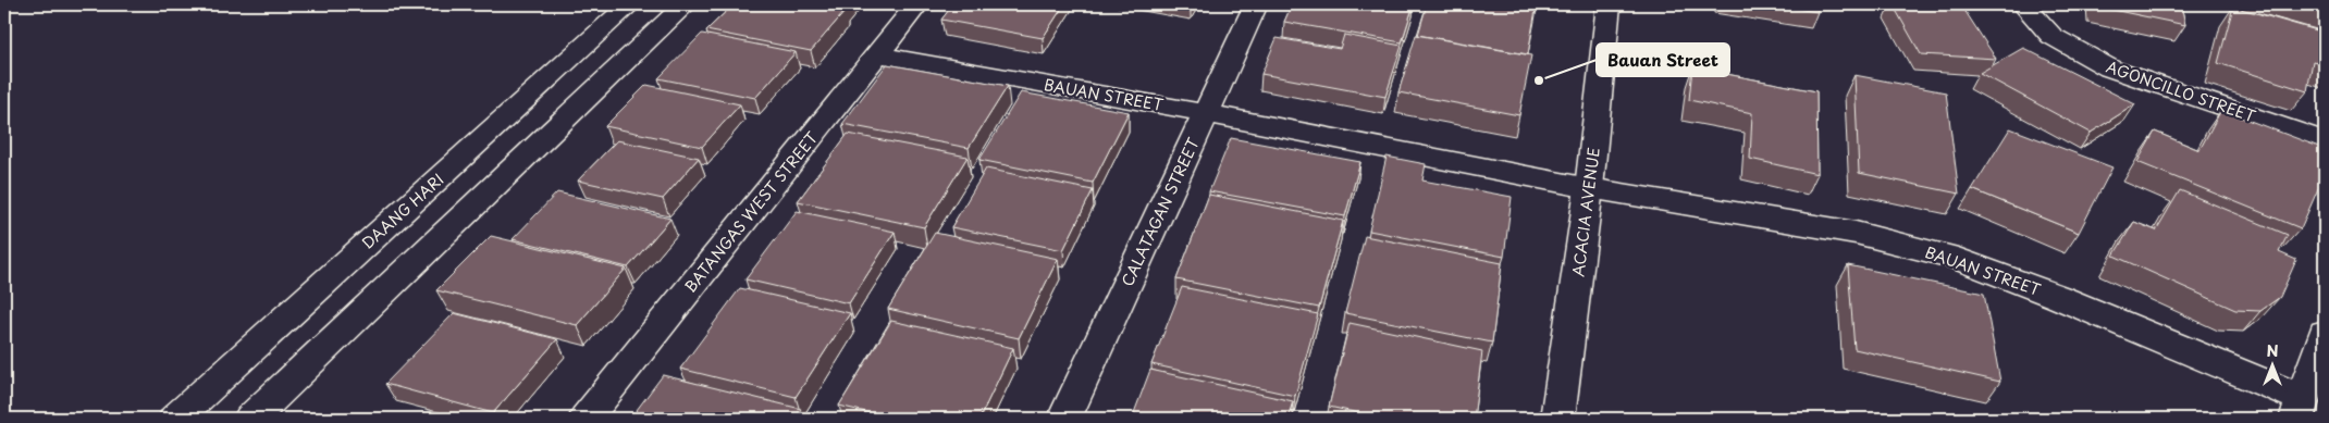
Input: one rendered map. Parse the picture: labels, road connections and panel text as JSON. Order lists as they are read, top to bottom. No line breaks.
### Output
{"streets":{"street":["AGONCILLO STREET","BAUAN STREET","DAANG HARI","BATANGAS WEST STREET","CALATAGAN STREET","ACACIA AVENUE"]},"crossings":[["BAUAN STREET","BATANGAS WEST STREET"],["BAUAN STREET","CALATAGAN STREET"],["BAUAN STREET","ACACIA AVENUE"]],"places":["Bauan Street"],"north":"top"}
